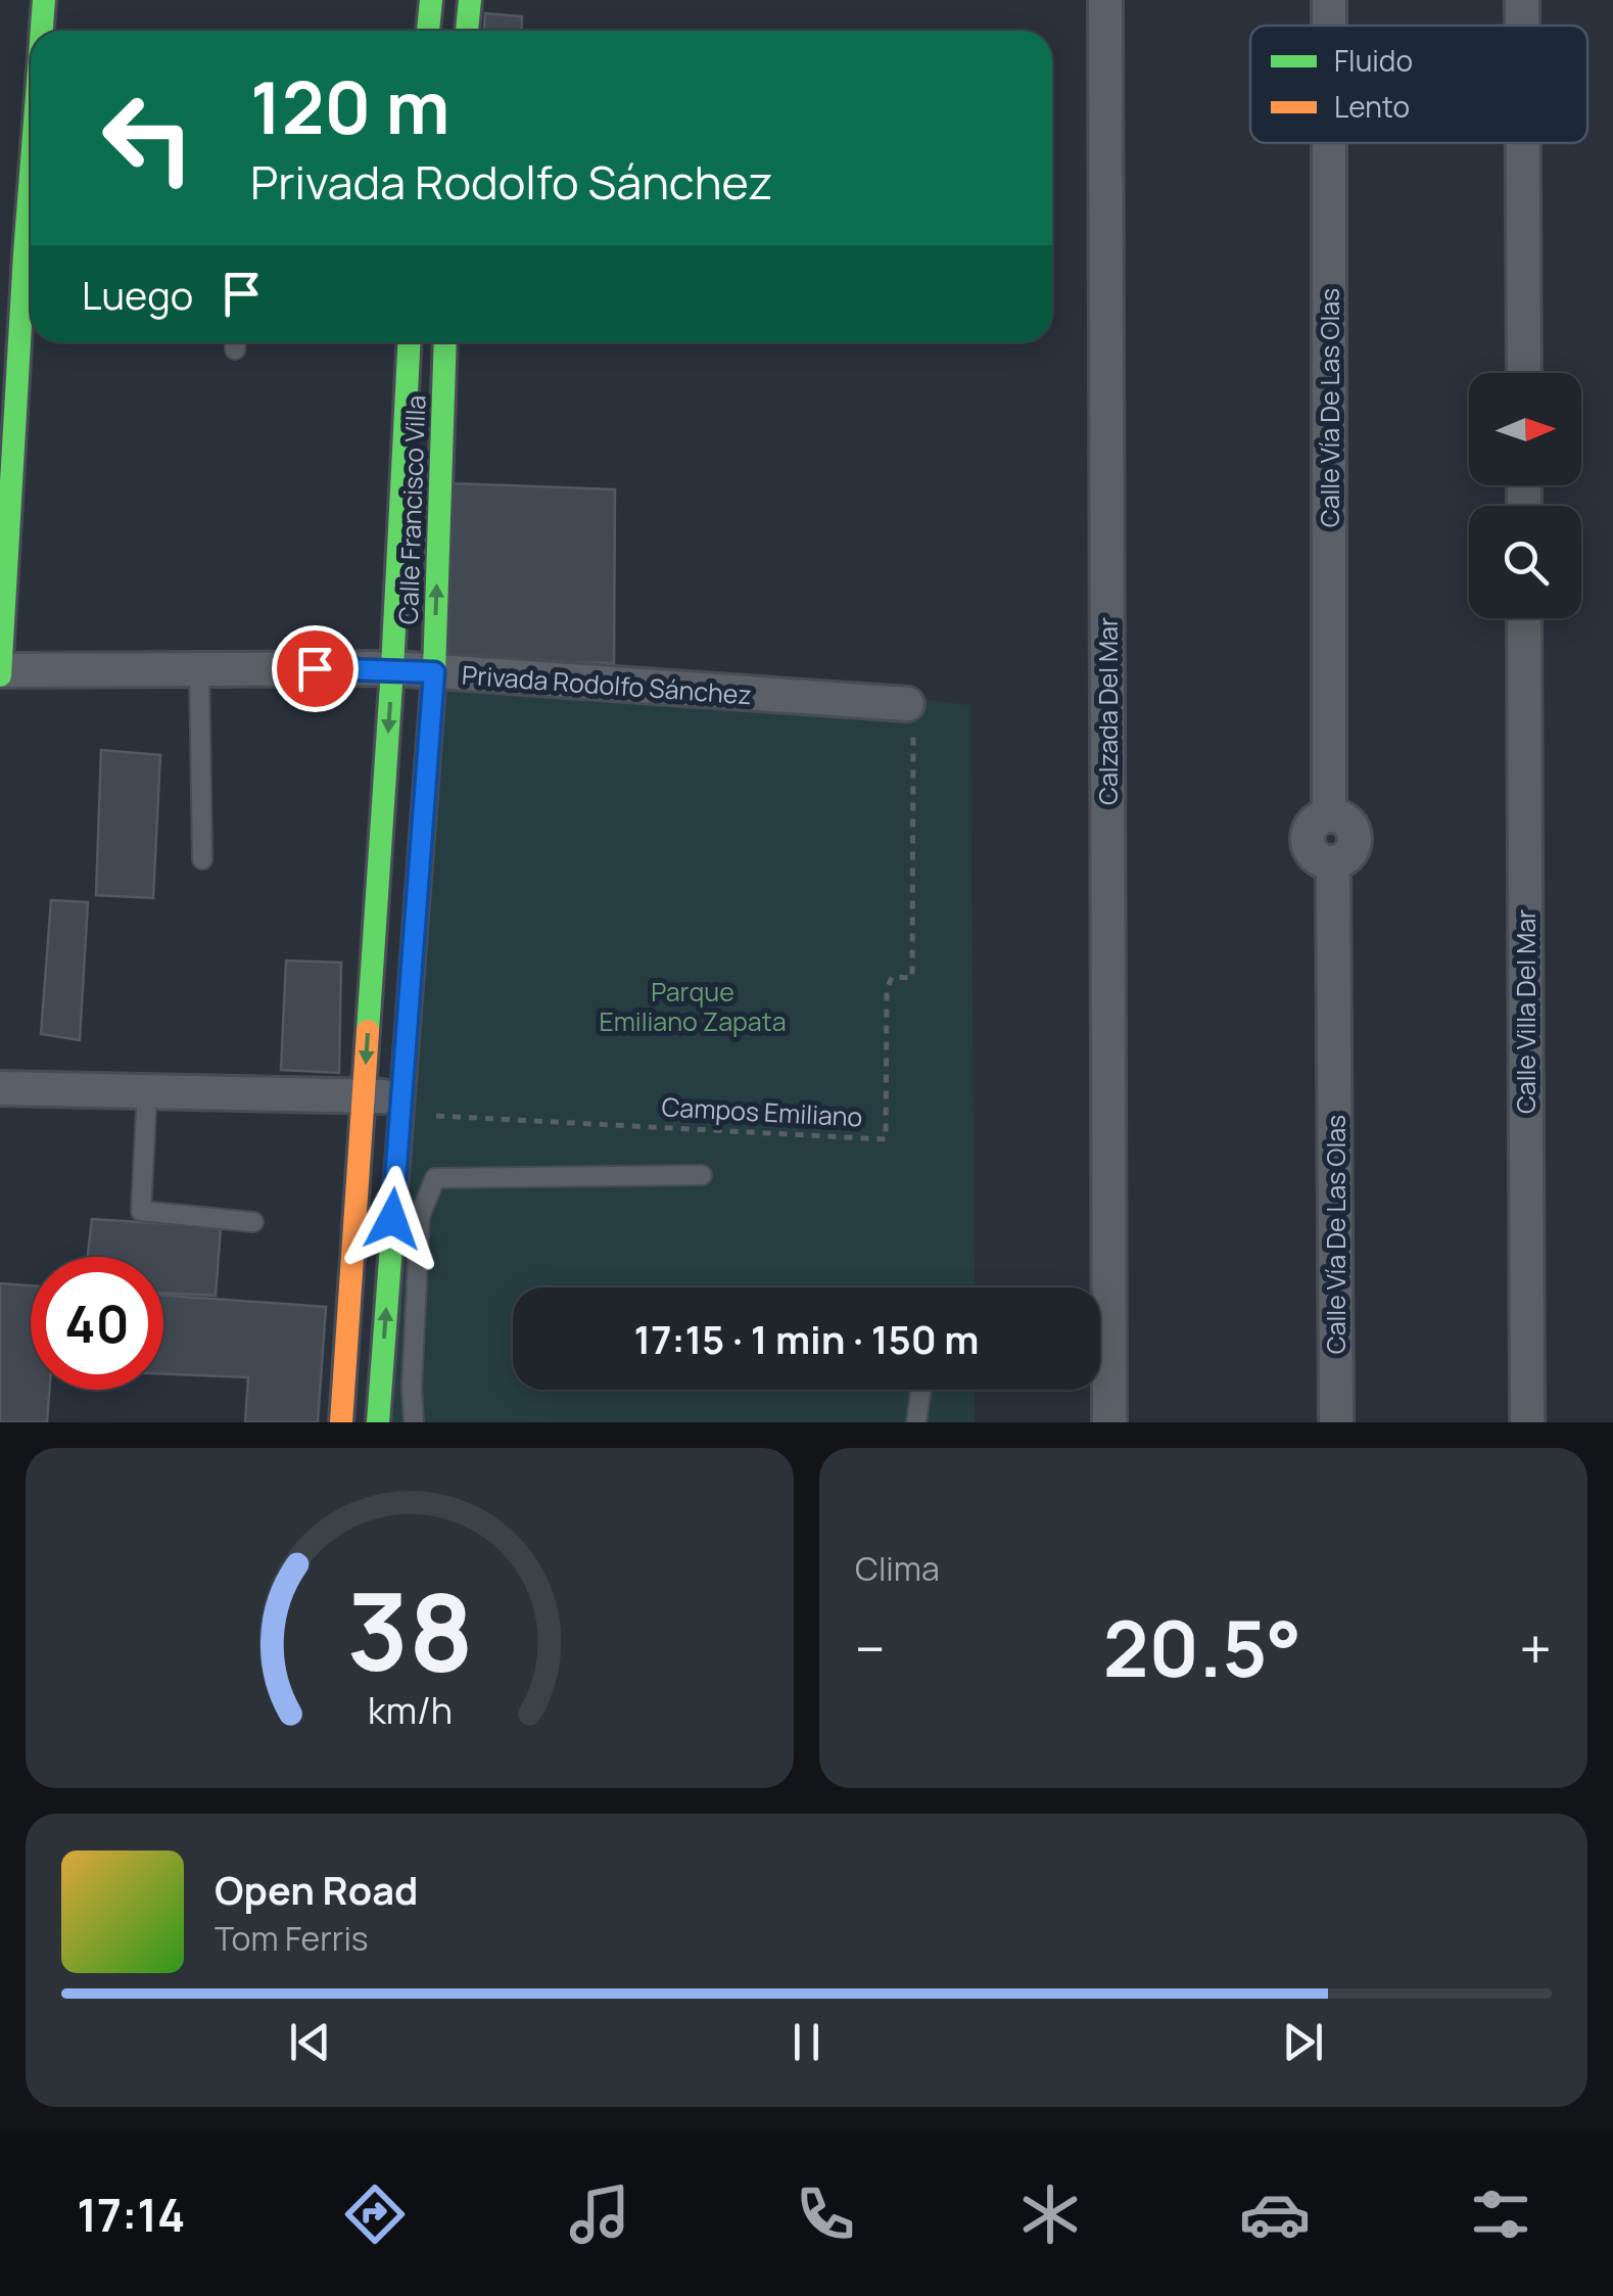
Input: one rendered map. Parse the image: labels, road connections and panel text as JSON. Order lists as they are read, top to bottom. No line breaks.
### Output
{"streets":{"street":["Calle Vía De Las Olas","Calle Francisco Villa","Privada Rodolfo Sánchez","Calzada Del Mar","Calle Villa Del Mar"],"path":["Campos Emiliano"]},"crossings":[["Calle Francisco Villa","Privada Rodolfo Sánchez"],["Privada Rodolfo Sánchez","Campos Emiliano"]],"parks":["Parque Emiliano Zapata"],"legend":["Fluido","Lento"],"north":"right","page":{"turn":["120 m","Privada Rodolfo Sánchez"],"then":"Luego","limit":"40","trip":"17:15 · 1 min · 150 m","tile":"Clima","heat":["−","20.5°","+"],"song":["Open Road","Tom Ferris"],"tabs":"17:14","gauge":["38","km/h"]}}
